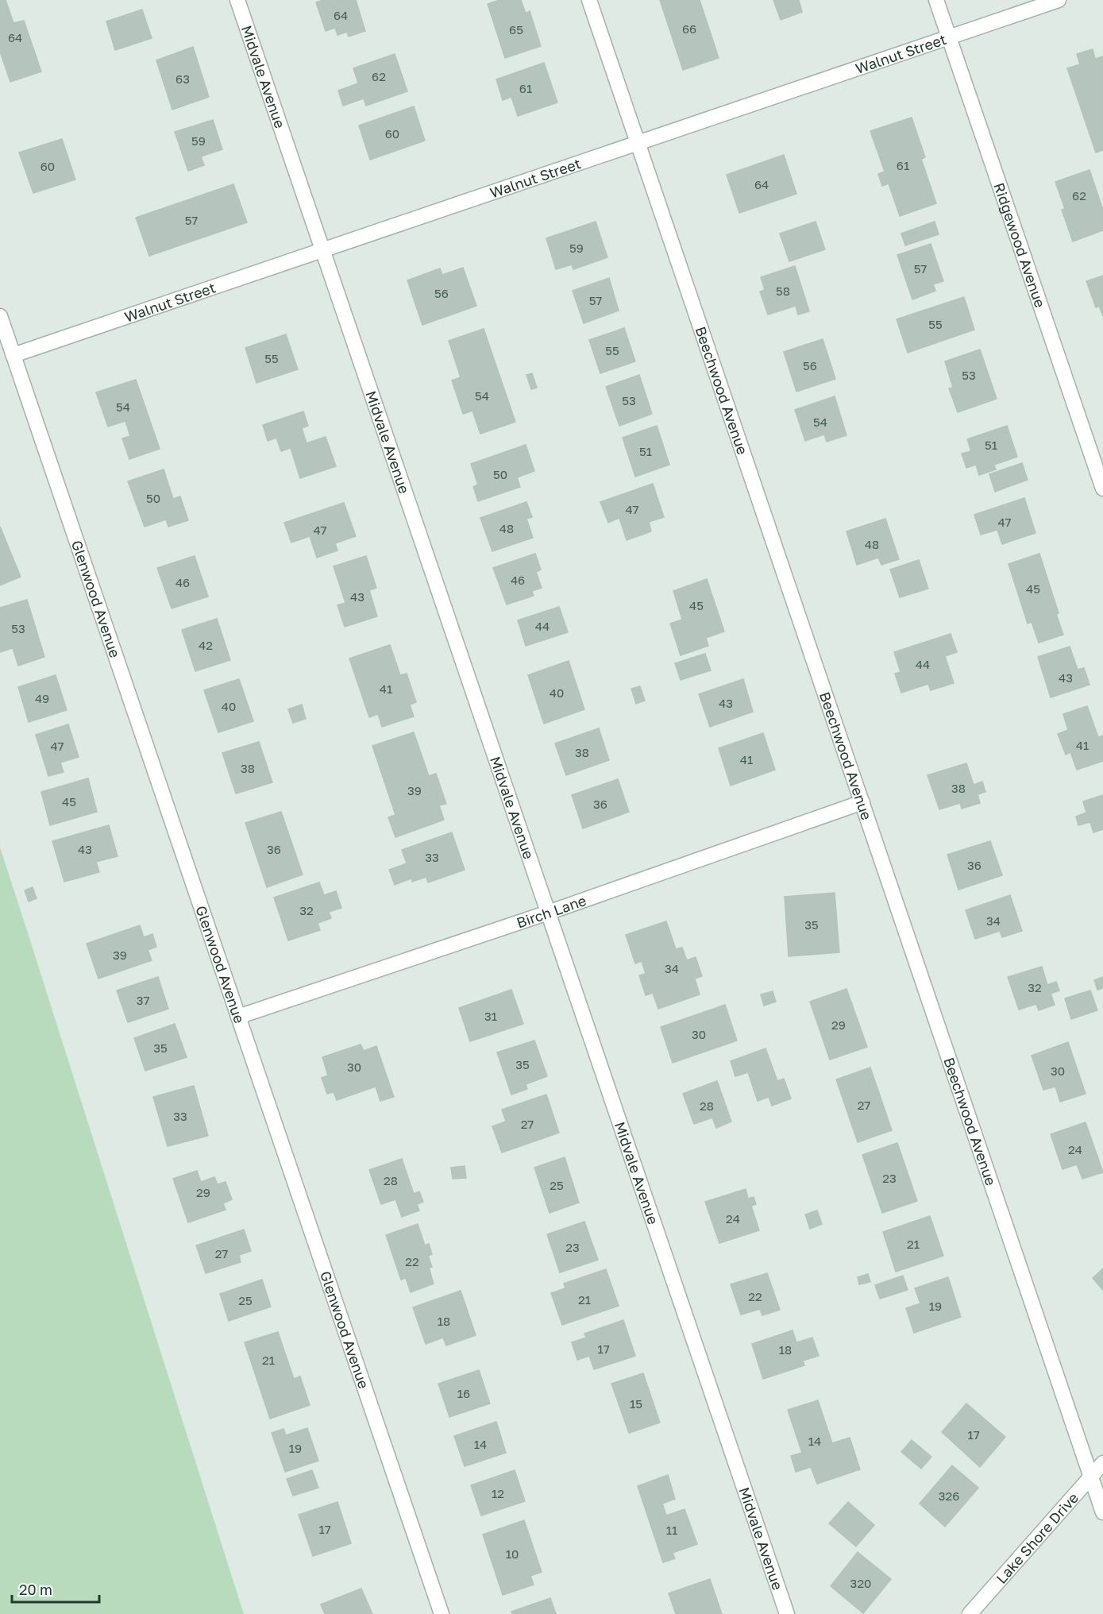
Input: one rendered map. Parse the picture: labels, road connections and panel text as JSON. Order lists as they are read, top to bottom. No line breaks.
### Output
{"streets":{"street":["Walnut Street","Midvale Avenue","Ridgewood Avenue","Beechwood Avenue","Glenwood Avenue","Birch Lane","Lake Shore Drive"]},"crossings":[["Walnut Street","Midvale Avenue"],["Walnut Street","Ridgewood Avenue"],["Walnut Street","Beechwood Avenue"],["Walnut Street","Glenwood Avenue"],["Midvale Avenue","Birch Lane"],["Beechwood Avenue","Birch Lane"],["Beechwood Avenue","Lake Shore Drive"],["Glenwood Avenue","Birch Lane"]],"house_numbers":["64","66","65","64","62","63","61","60","59","61","60","64","62","57","59","57","58","56","57","55","55","55","56","53","54","53","54","54","51","51","50","50","47","47","48","47","48","46","46","45","43","45","44","53","42","44","43","41","40","49","43","40","41","47","38","41","38","38","39","45","36","43","36","33","36","32","34","35","39","34","32","37","31","29","30","35","35","30","30","27","28","33","27","24","23","28","25","29","24","21","23","27","22","22","21","25","19","18","17","18","21","16","15","17","14","14","19","12","326","17","11","10","320"],"scale_bar":"20 m"}
